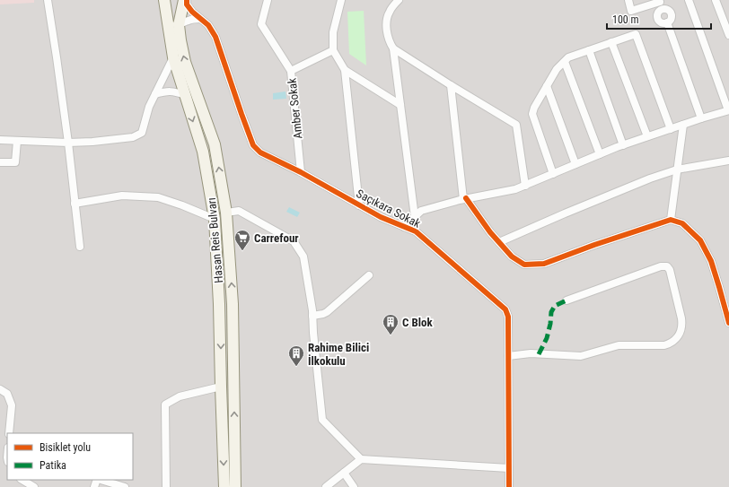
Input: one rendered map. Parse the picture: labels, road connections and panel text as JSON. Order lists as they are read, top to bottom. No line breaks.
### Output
{"streets":{"main road":["Hasan Reis Bulvarı"],"street":["Amber Sokak","Saçıkara Sokak"]},"crossings":[["Amber Sokak","Saçıkara Sokak"],["Saçıkara Sokak","Hasan Reis Bulvarı"]],"places":{"supermarket":["Carrefour"],"building":["C Blok","Rahime Bilici İlkokulu"]},"legend":["Bisiklet yolu","Patika"],"scale_bar":"100 m"}
